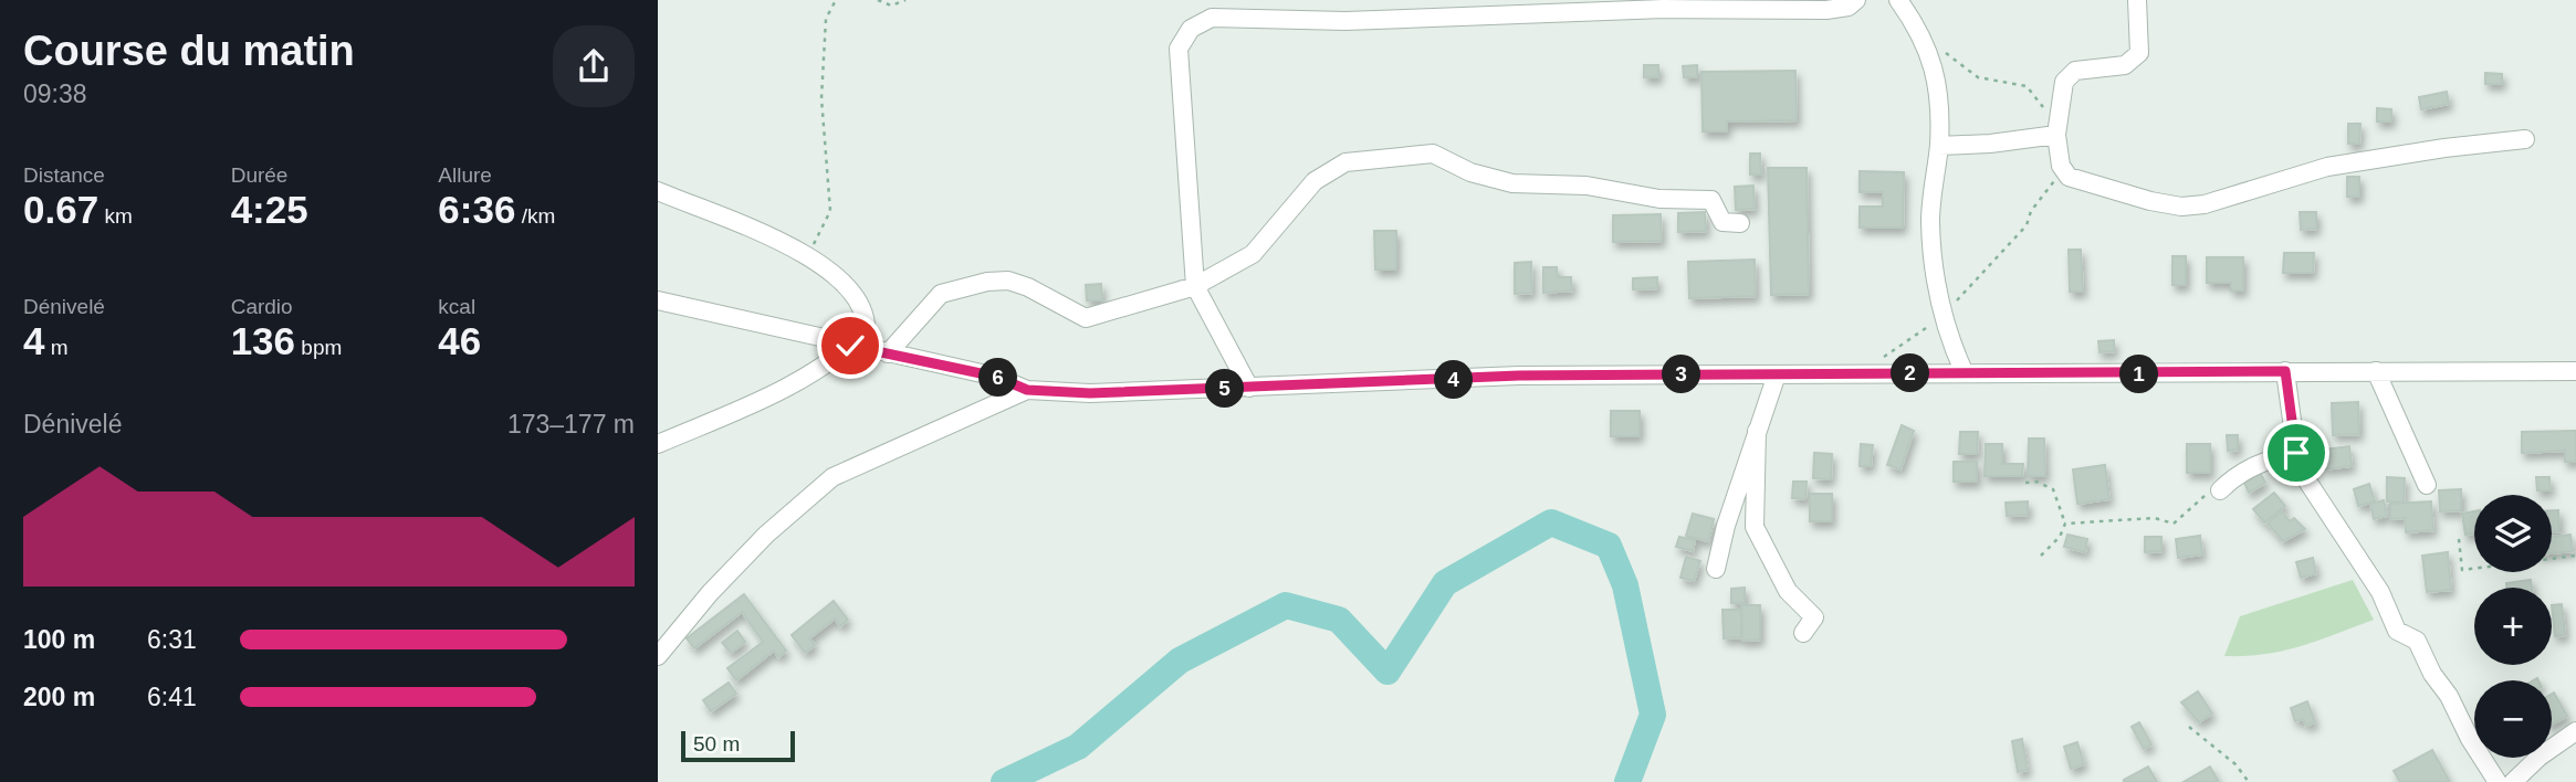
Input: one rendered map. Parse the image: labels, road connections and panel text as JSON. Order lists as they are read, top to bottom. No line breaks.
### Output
{"scale_bar":"50 m","page":{"heading":["Course du matin","09:38"],"stats":[["Distance","0.67 km"],["Durée","4:25"],["Allure","6:36 /km"],["Dénivelé","4 m"],["Cardio","136 bpm"],["kcal","46"]],"pins":["2","1","3","6","4","5"],"chart":["Dénivelé","173–177 m"],"map_buttons":["+","−"],"list":[{"name":"100 m","note":"6:31"},{"name":"200 m","note":"6:41"}],"scale":"50 m"}}
